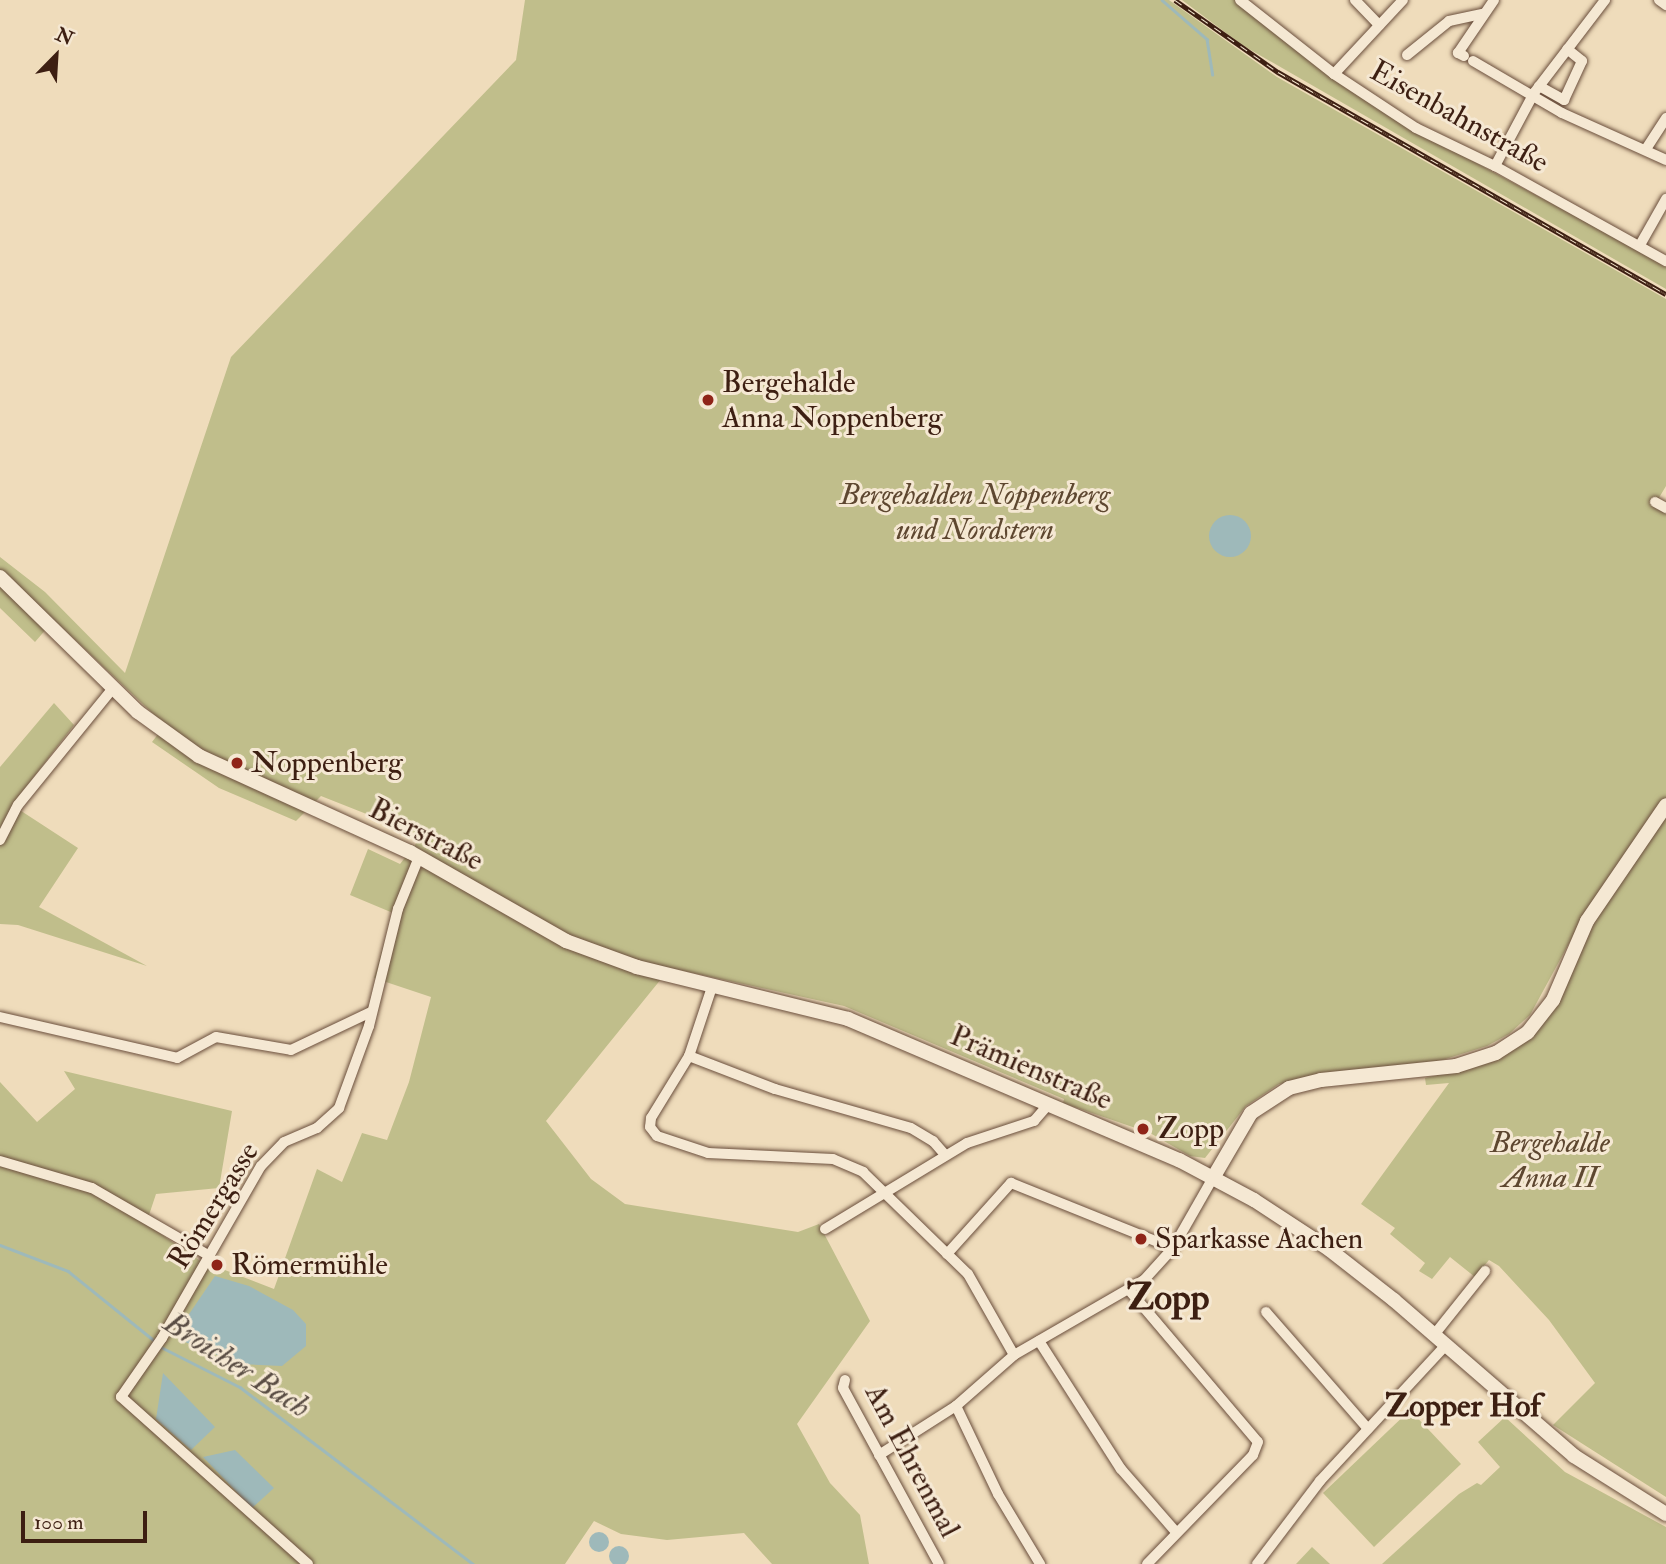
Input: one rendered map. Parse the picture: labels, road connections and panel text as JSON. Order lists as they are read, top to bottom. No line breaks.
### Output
{"streets":{"main road":["Bierstraße","Prämienstraße"],"street":["Eisenbahnstraße","Römergasse","Am Ehrenmal"]},"crossings":[["Bierstraße","Prämienstraße"],["Bierstraße","Römergasse"]],"districts":["Zopp","Zopper Hof"],"water":["Broicher Bach"],"parks":["Bergehalden Noppenberg und Nordstern","Bergehalde Anna II"],"places":["Bergehalde Anna Noppenberg","Noppenberg","Zopp","Sparkasse Aachen","Römermühle"],"scale_bar":"100 m","north":"top right"}
